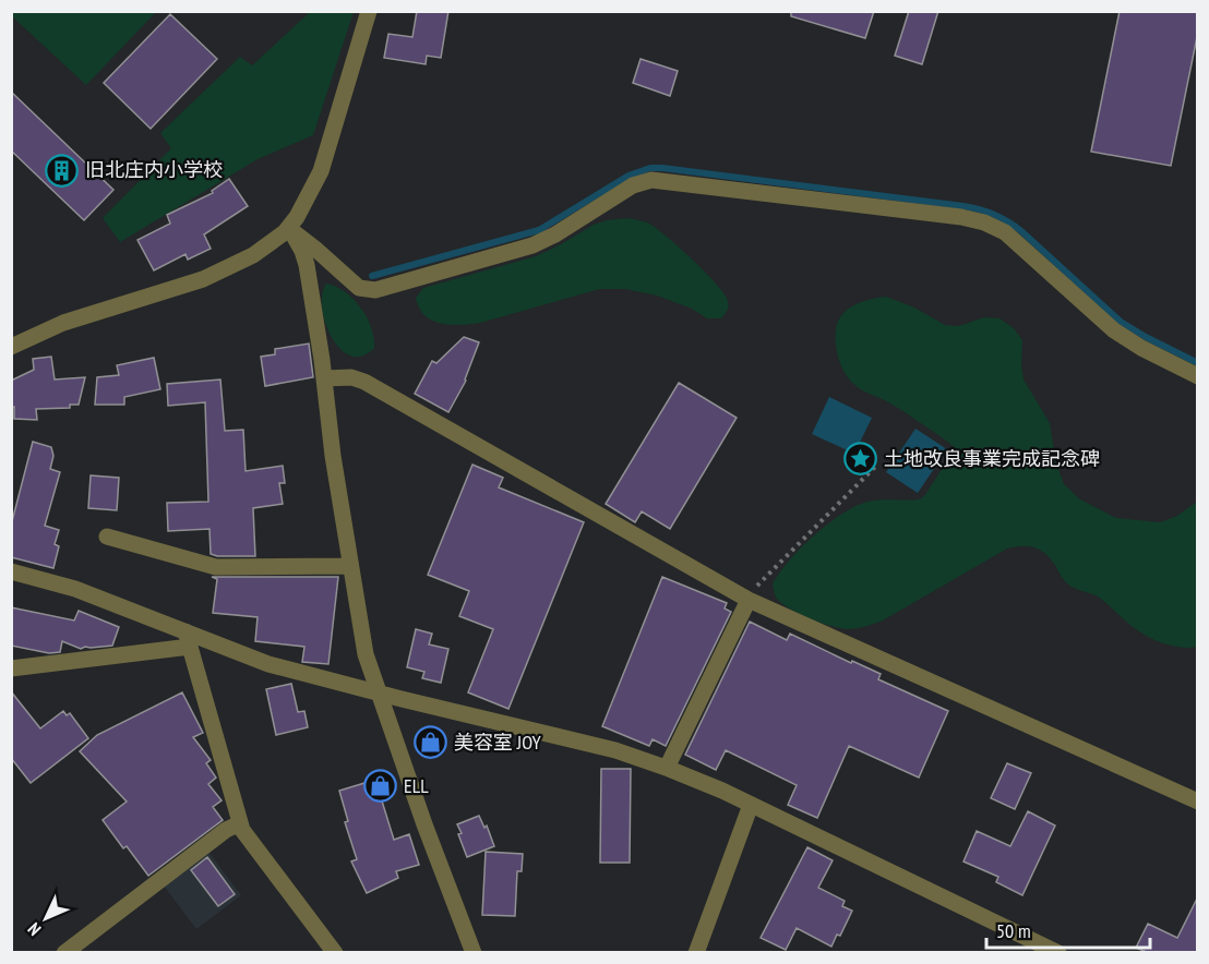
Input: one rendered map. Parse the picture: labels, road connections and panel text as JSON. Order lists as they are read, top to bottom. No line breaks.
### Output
{"places":{"building":["旧北庄内小学校"],"place":["土地改良事業完成記念碑"],"shop":["美容室 JOY","ELL"]},"scale_bar":"50 m","north":"bottom left"}
